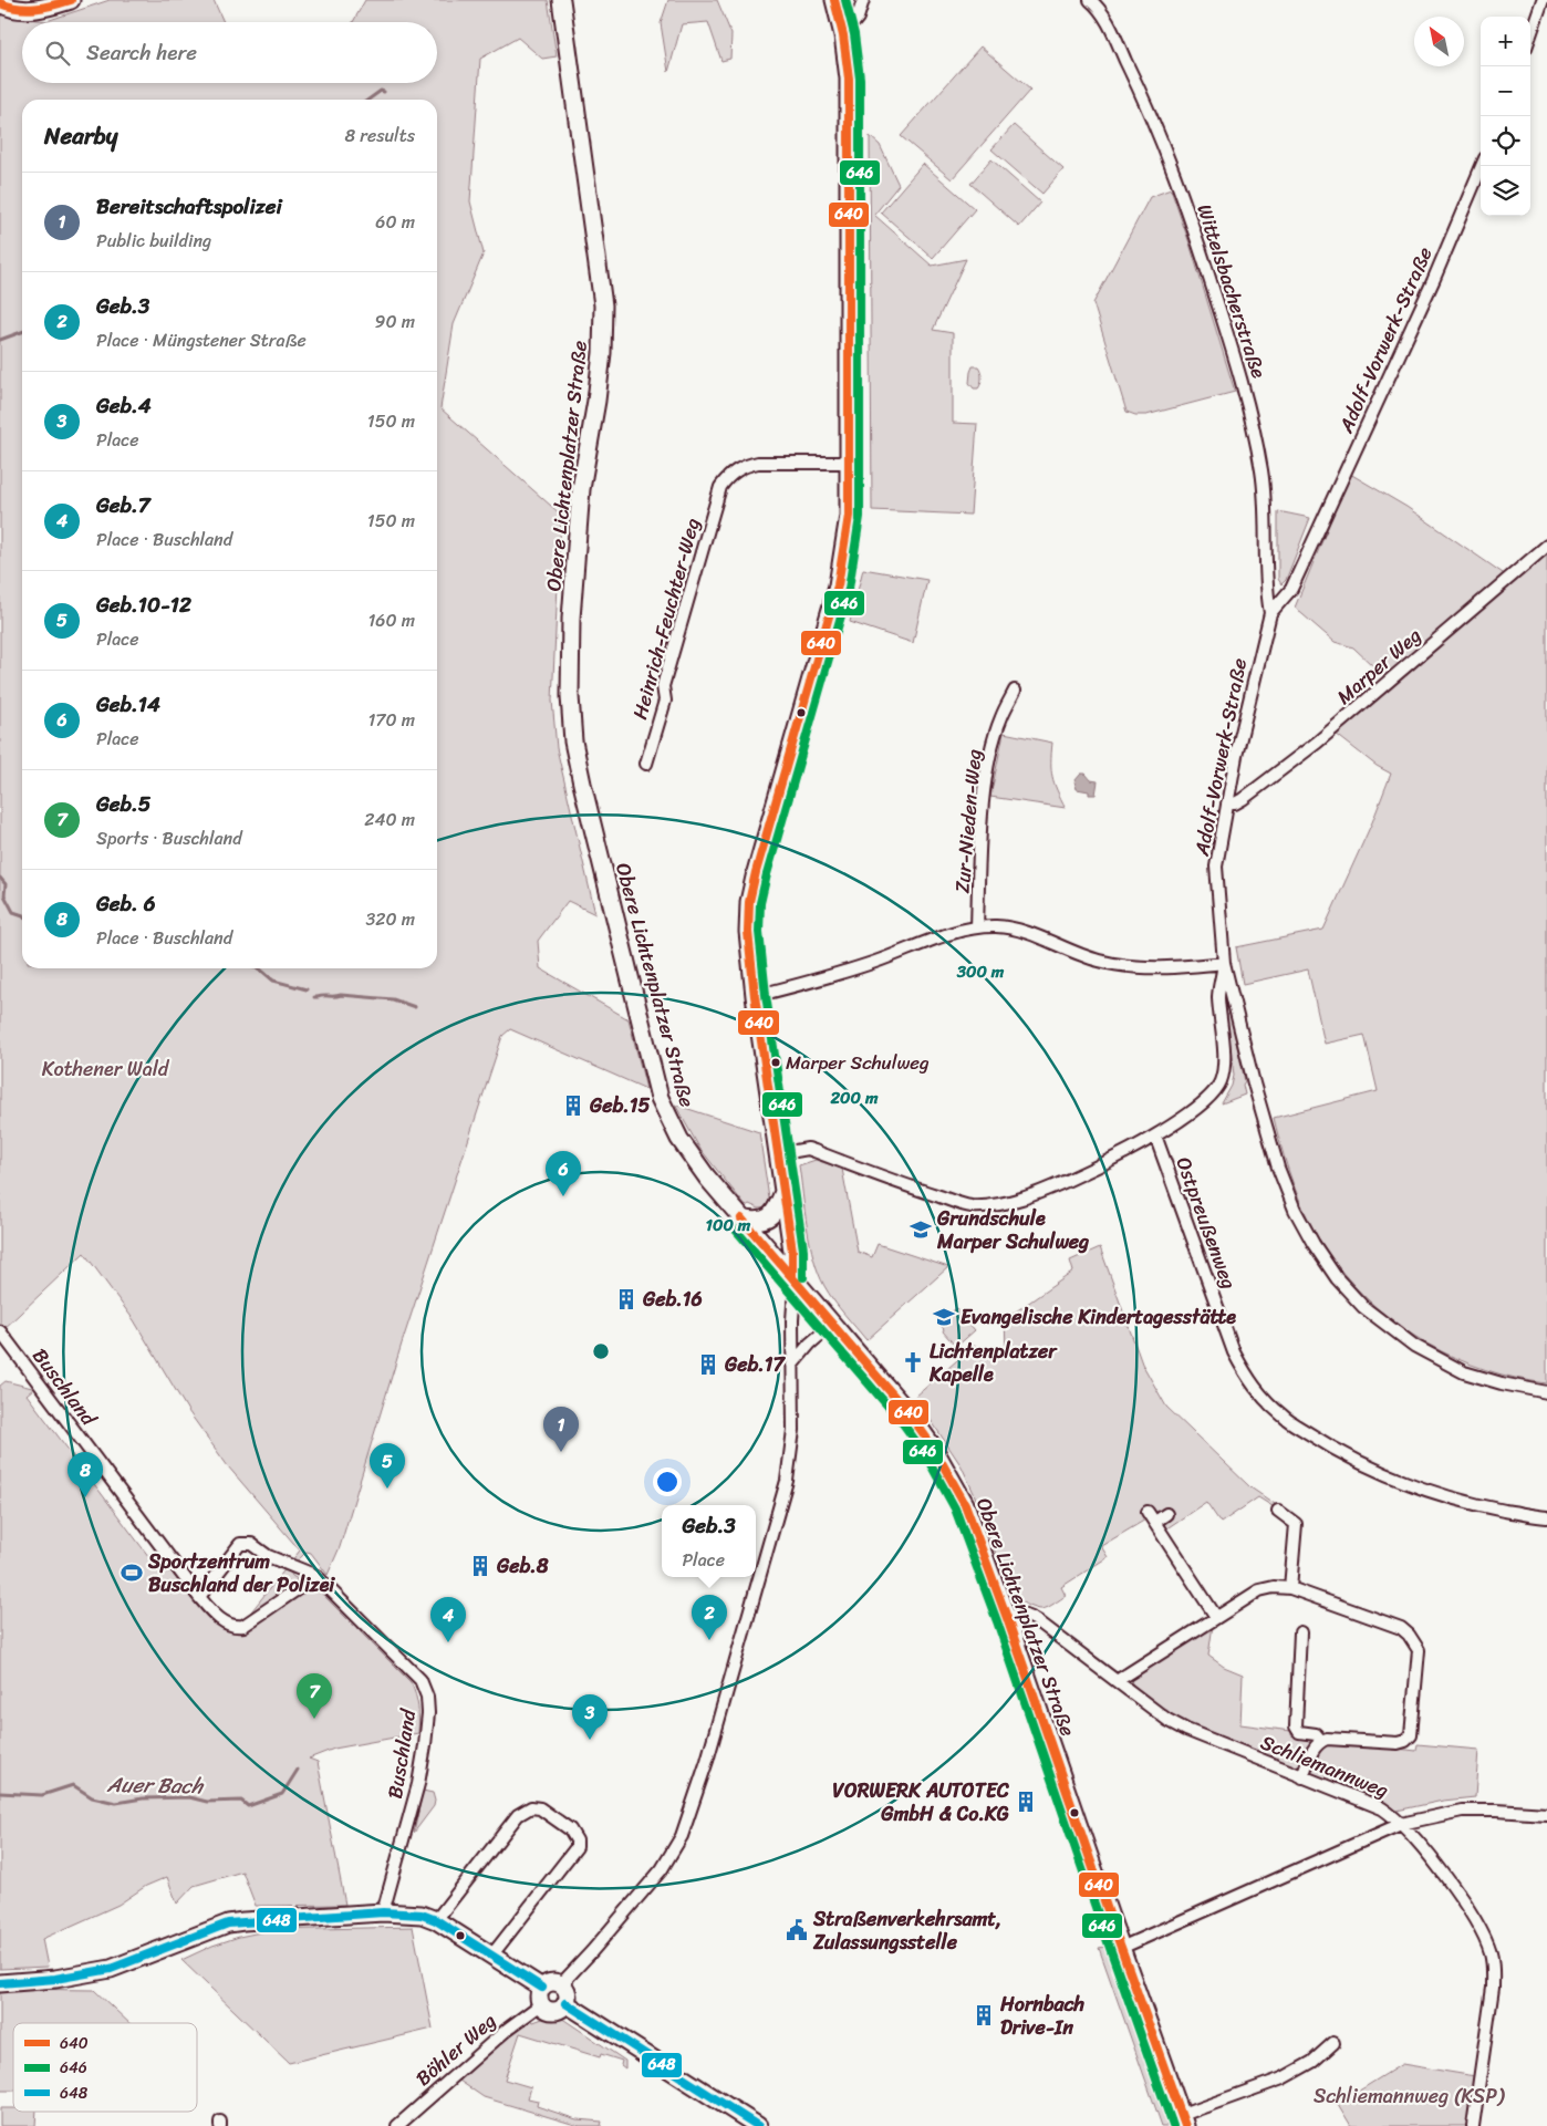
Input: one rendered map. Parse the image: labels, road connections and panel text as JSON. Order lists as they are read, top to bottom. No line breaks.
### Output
{"streets":{"main road":["Obere Lichtenplatzer Straße"],"street":["Wittelsbacherstraße","Adolf-Vorwerk-Straße","Heinrich-Feuchter-Weg","Marper Weg","Zur-Nieden-Weg","Ostpreußenweg","Buschland","Schliemannweg","Böhler Weg"]},"crossings":[["Wittelsbacherstraße","Adolf-Vorwerk-Straße"],["Adolf-Vorwerk-Straße","Marper Weg"],["Obere Lichtenplatzer Straße","Schliemannweg"]],"water":["Auer Bach"],"parks":["Kothener Wald","Schliemannweg (KSP)"],"places":{"other":["Marper Schulweg"],"building":["Geb.15","Geb.16","Geb.17","Geb.8","VORWERK AUTOTEC GmbH & Co.KG","Hornbach Drive-In"],"school or university":["Grundschule Marper Schulweg","Evangelische Kindertagesstätte"],"church":["Lichtenplatzer Kapelle"],"sports":["Sportzentrum Buschland der Polizei"],"public building":["Straßenverkehrsamt, Zulassungsstelle"]},"lines":["transit line 640","transit line 646","transit line 648"],"legend":["640","646","648"],"north":"top left","page":{"map_buttons":["+","−"],"search":"Search here","heading":["Nearby","8 results"],"list":[{"mark":"1","name":"Bereitschaftspolizei","note":"Public building","value":"60 m"},{"mark":"2","name":"Geb.3","note":"Place · Müngstener Straße","value":"90 m"},{"mark":"3","name":"Geb.4","note":"Place","value":"150 m"},{"mark":"4","name":"Geb.7","note":"Place · Buschland","value":"150 m"},{"mark":"5","name":"Geb.10-12","note":"Place","value":"160 m"},{"mark":"6","name":"Geb.14","note":"Place","value":"170 m"},{"mark":"7","name":"Geb.5","note":"Sports · Buschland","value":"240 m"},{"mark":"8","name":"Geb. 6","note":"Place · Buschland","value":"320 m"}],"pins":["6","1","5","8","2","4","7","3"],"popup":["Geb.3","Place"]},"rings":["300 m","200 m","100 m"]}
